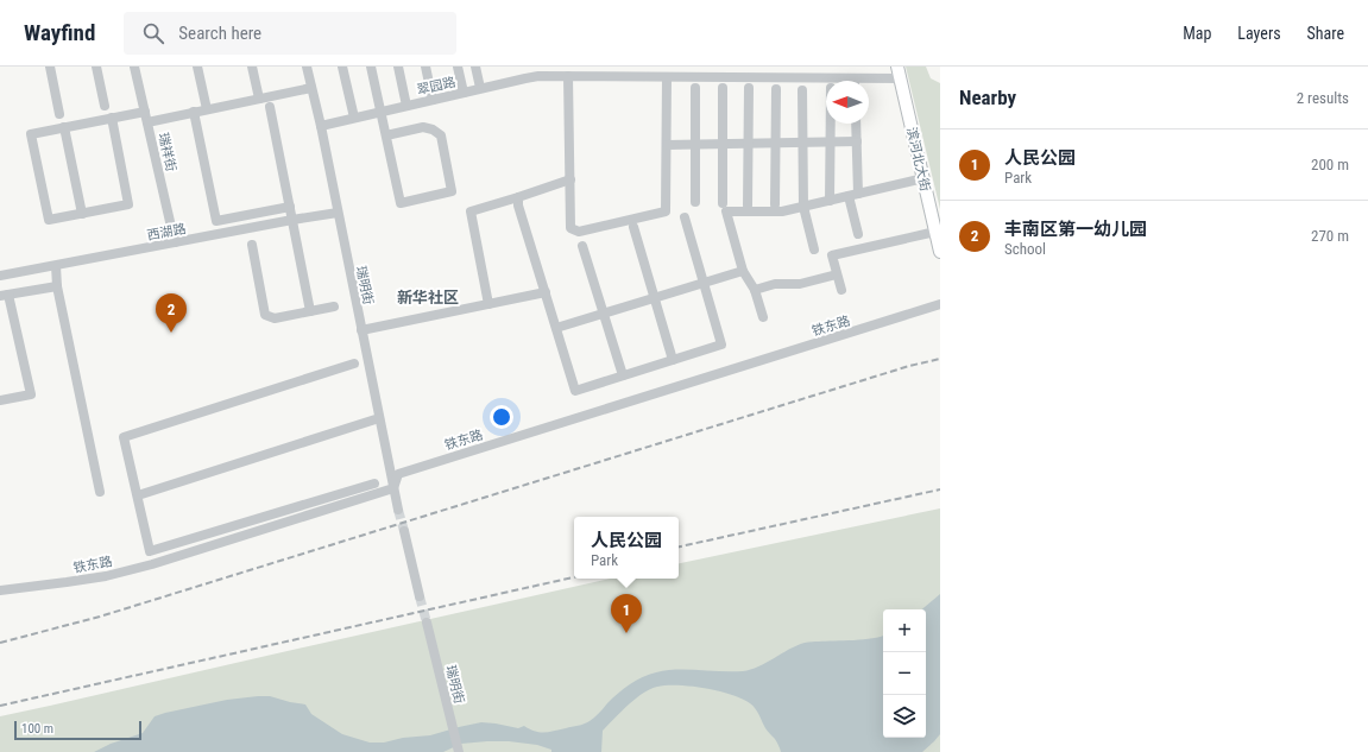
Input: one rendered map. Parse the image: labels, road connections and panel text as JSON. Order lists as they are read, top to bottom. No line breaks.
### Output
{"streets":{"main road":["滨河北大街"],"street":["翠园路","瑞祥街","西湖路","瑞明街","铁东路"]},"crossings":[["翠园路","滨河北大街"],["翠园路","瑞明街"],["瑞祥街","西湖路"],["西湖路","瑞明街"],["瑞明街","铁东路"]],"districts":["新华社区"],"scale_bar":"100 m","north":"left","page":{"header":"Wayfind","search":"Search here","nav":["Map","Layers","Share"],"heading":["Nearby","2 results"],"list":[{"mark":"1","name":"人民公园","note":"Park","value":"200 m"},{"mark":"2","name":"丰南区第一幼儿园","note":"School","value":"270 m"}],"pins":["2","1"],"popup":["人民公园","Park"],"map_buttons":["+","−"],"scale":"100 m"}}
